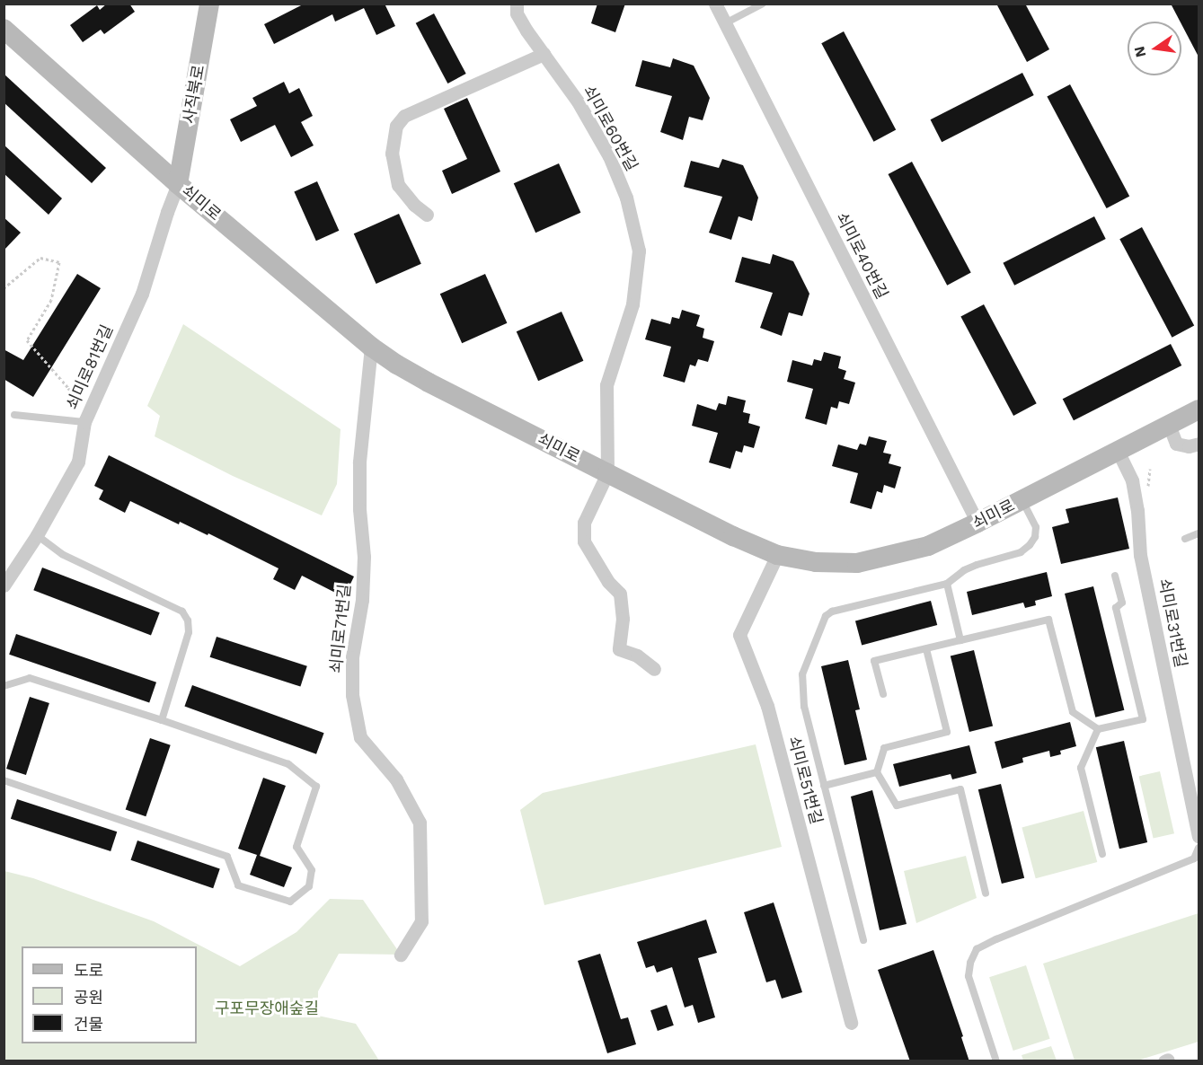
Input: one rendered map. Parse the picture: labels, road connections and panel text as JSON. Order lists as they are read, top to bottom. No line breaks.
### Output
{"streets":{"main road":["사직북로","쇠미로"],"street":["쇠미로60번길","쇠미로40번길","쇠미로81번길","쇠미로31번길","쇠미로71번길","쇠미로51번길"]},"crossings":[["사직북로","쇠미로"],["사직북로","쇠미로81번길"],["쇠미로60번길","쇠미로"],["쇠미로","쇠미로40번길"],["쇠미로","쇠미로81번길"],["쇠미로","쇠미로31번길"],["쇠미로","쇠미로71번길"],["쇠미로","쇠미로51번길"]],"parks":["구포무장애숲길"],"legend":["도로","공원","건물"],"north":"left"}
